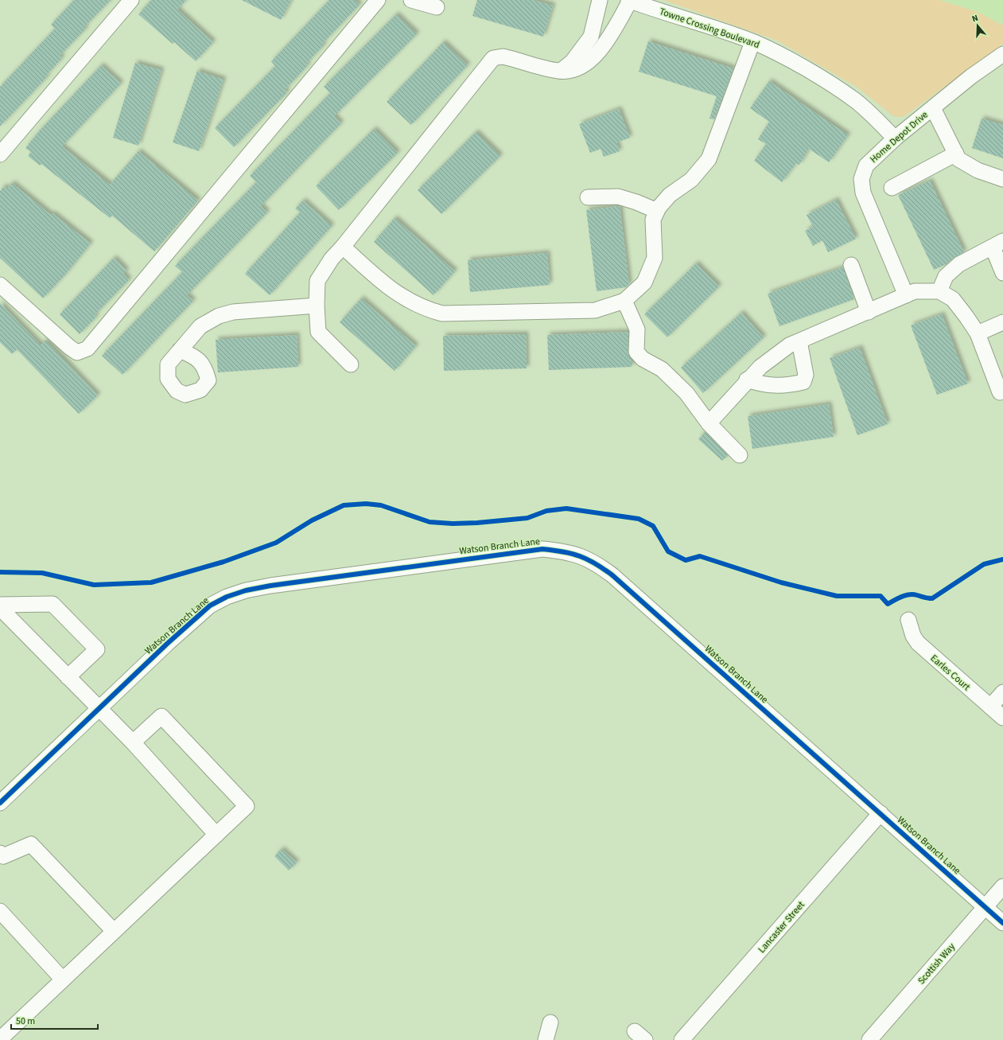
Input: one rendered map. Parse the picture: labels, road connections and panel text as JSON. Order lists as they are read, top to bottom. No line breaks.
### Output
{"streets":{"street":["Towne Crossing Boulevard","Home Depot Drive","Watson Branch Lane","Earles Court","Lancaster Street","Scottish Way"]},"crossings":[["Towne Crossing Boulevard","Home Depot Drive"],["Watson Branch Lane","Lancaster Street"],["Watson Branch Lane","Scottish Way"]],"scale_bar":"50 m","north":"top"}
